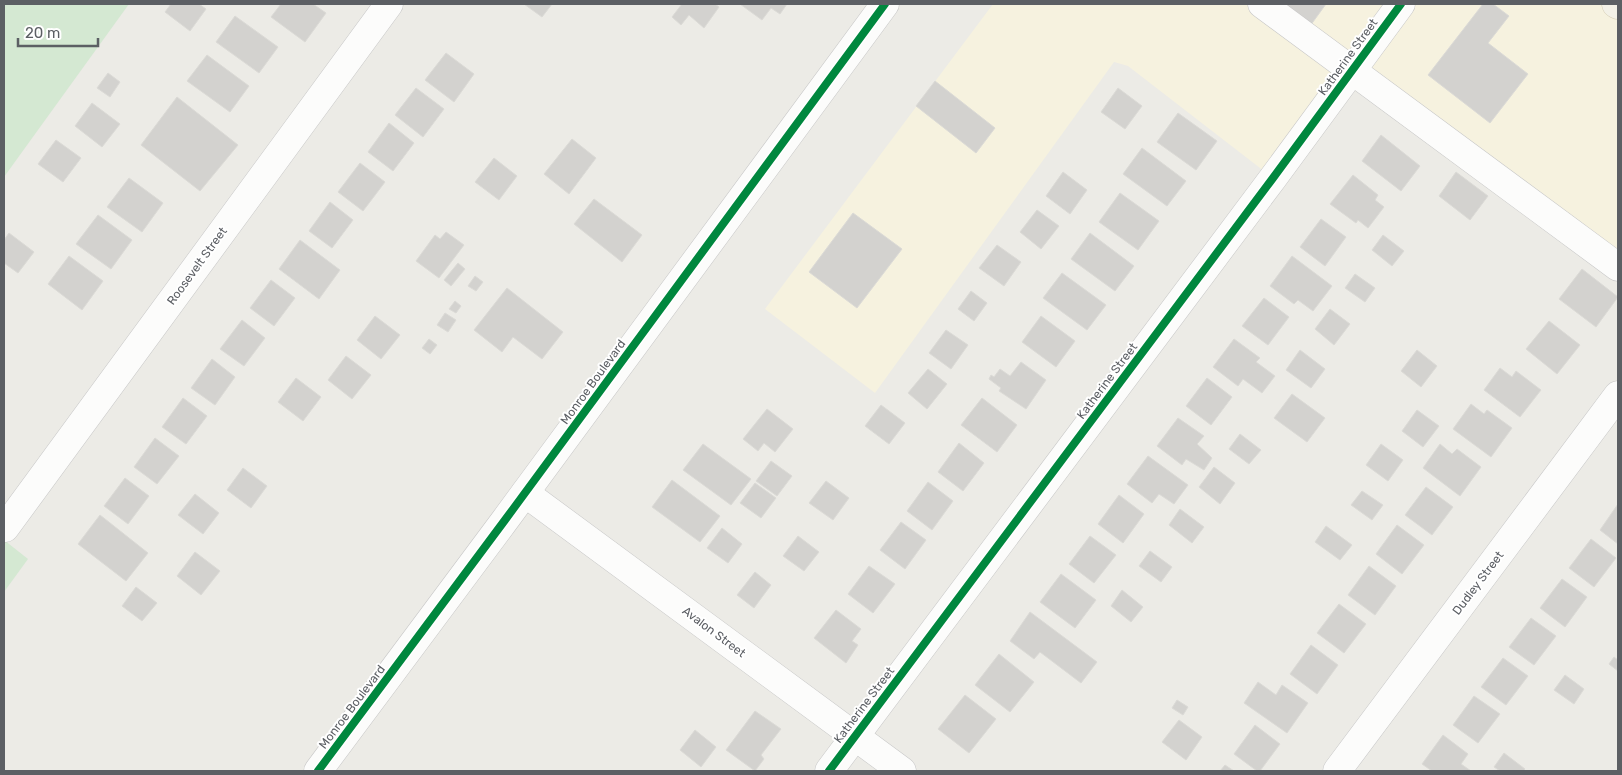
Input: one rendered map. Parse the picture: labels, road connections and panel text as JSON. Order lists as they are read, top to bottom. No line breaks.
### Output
{"streets":{"street":["Katherine Street","Roosevelt Street","Monroe Boulevard","Dudley Street","Avalon Street"]},"crossings":[["Katherine Street","Avalon Street"],["Monroe Boulevard","Avalon Street"]],"scale_bar":"20 m"}
